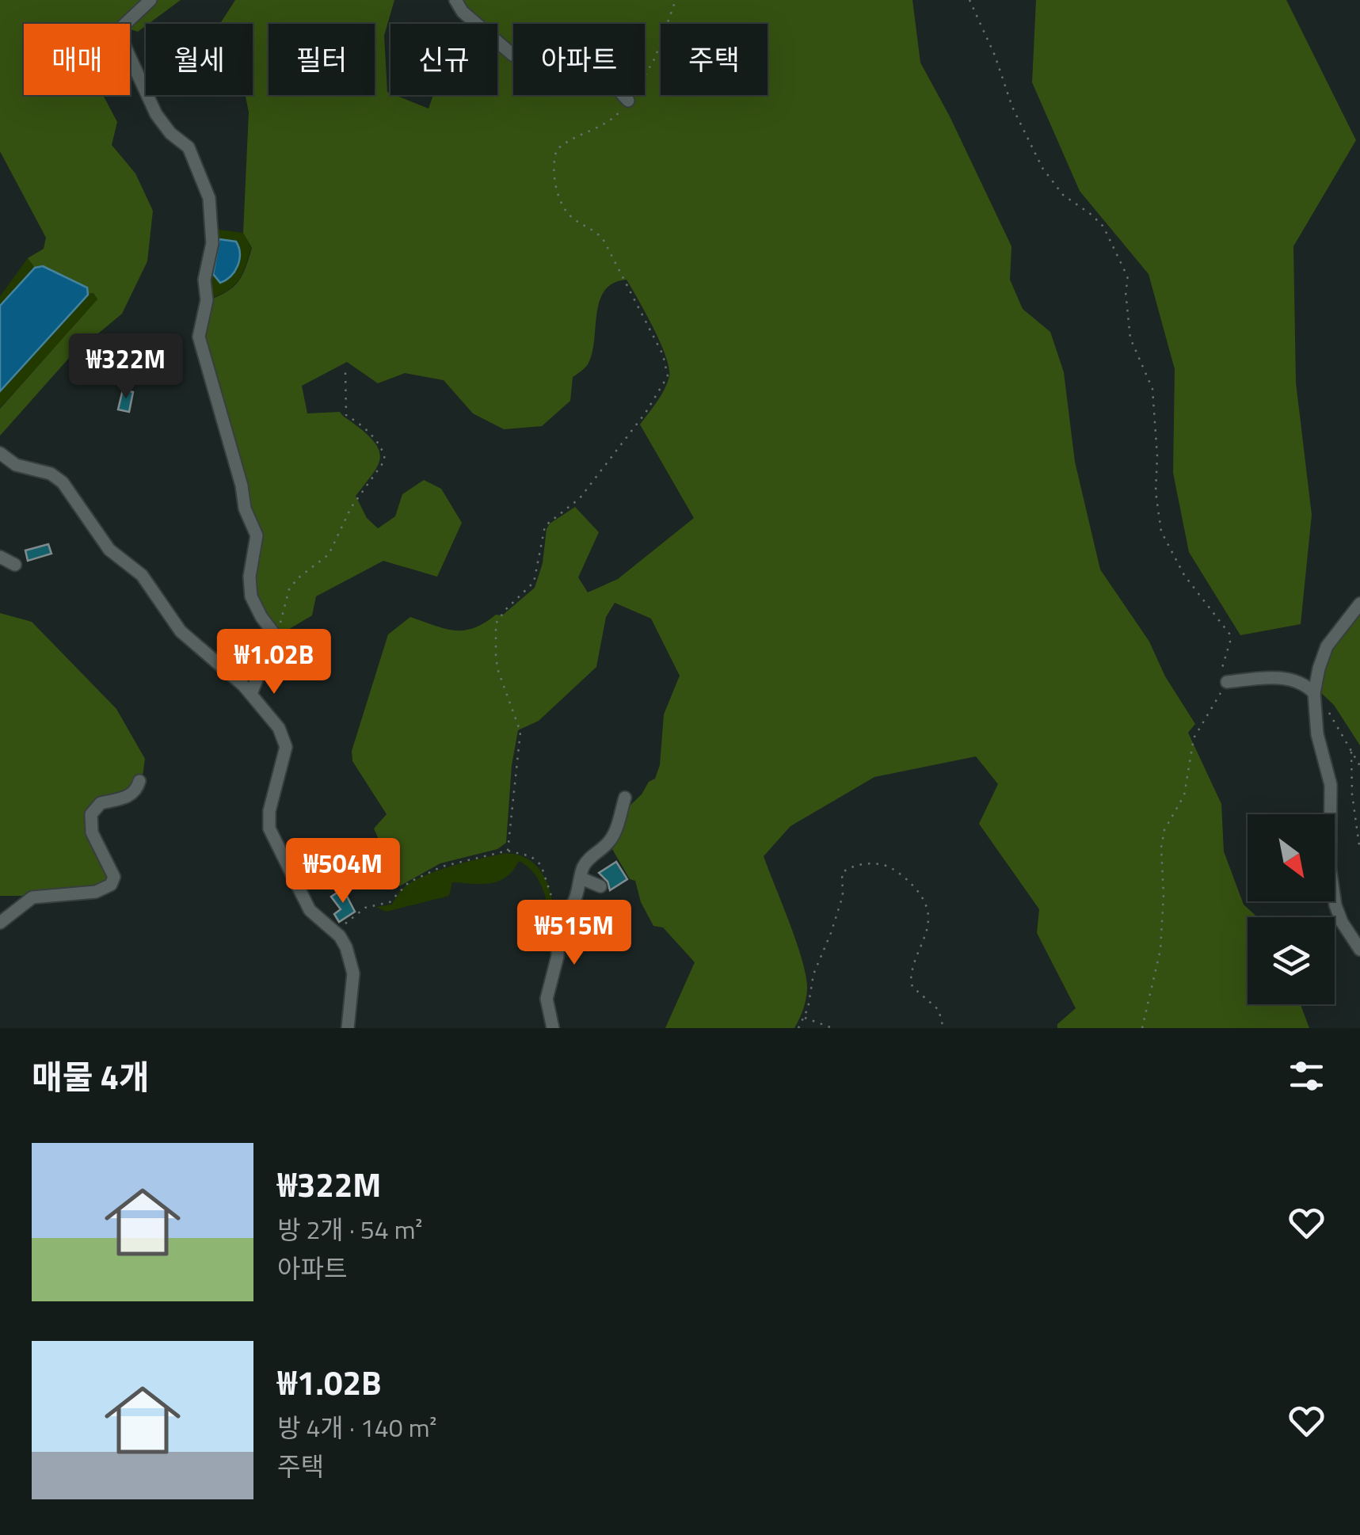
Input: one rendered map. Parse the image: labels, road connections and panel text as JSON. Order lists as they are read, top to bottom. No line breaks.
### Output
{"north":"bottom right","page":{"chip":["매매","월세","필터","신규","아파트","주택"],"price":["₩322M","₩1.02B","₩504M","₩515M"],"heading":"매물 4개","list":[{"name":"₩322M","note":"방 2개 · 54 m² · 아파트"},{"name":"₩1.02B","note":"방 4개 · 140 m² · 주택"}]}}
